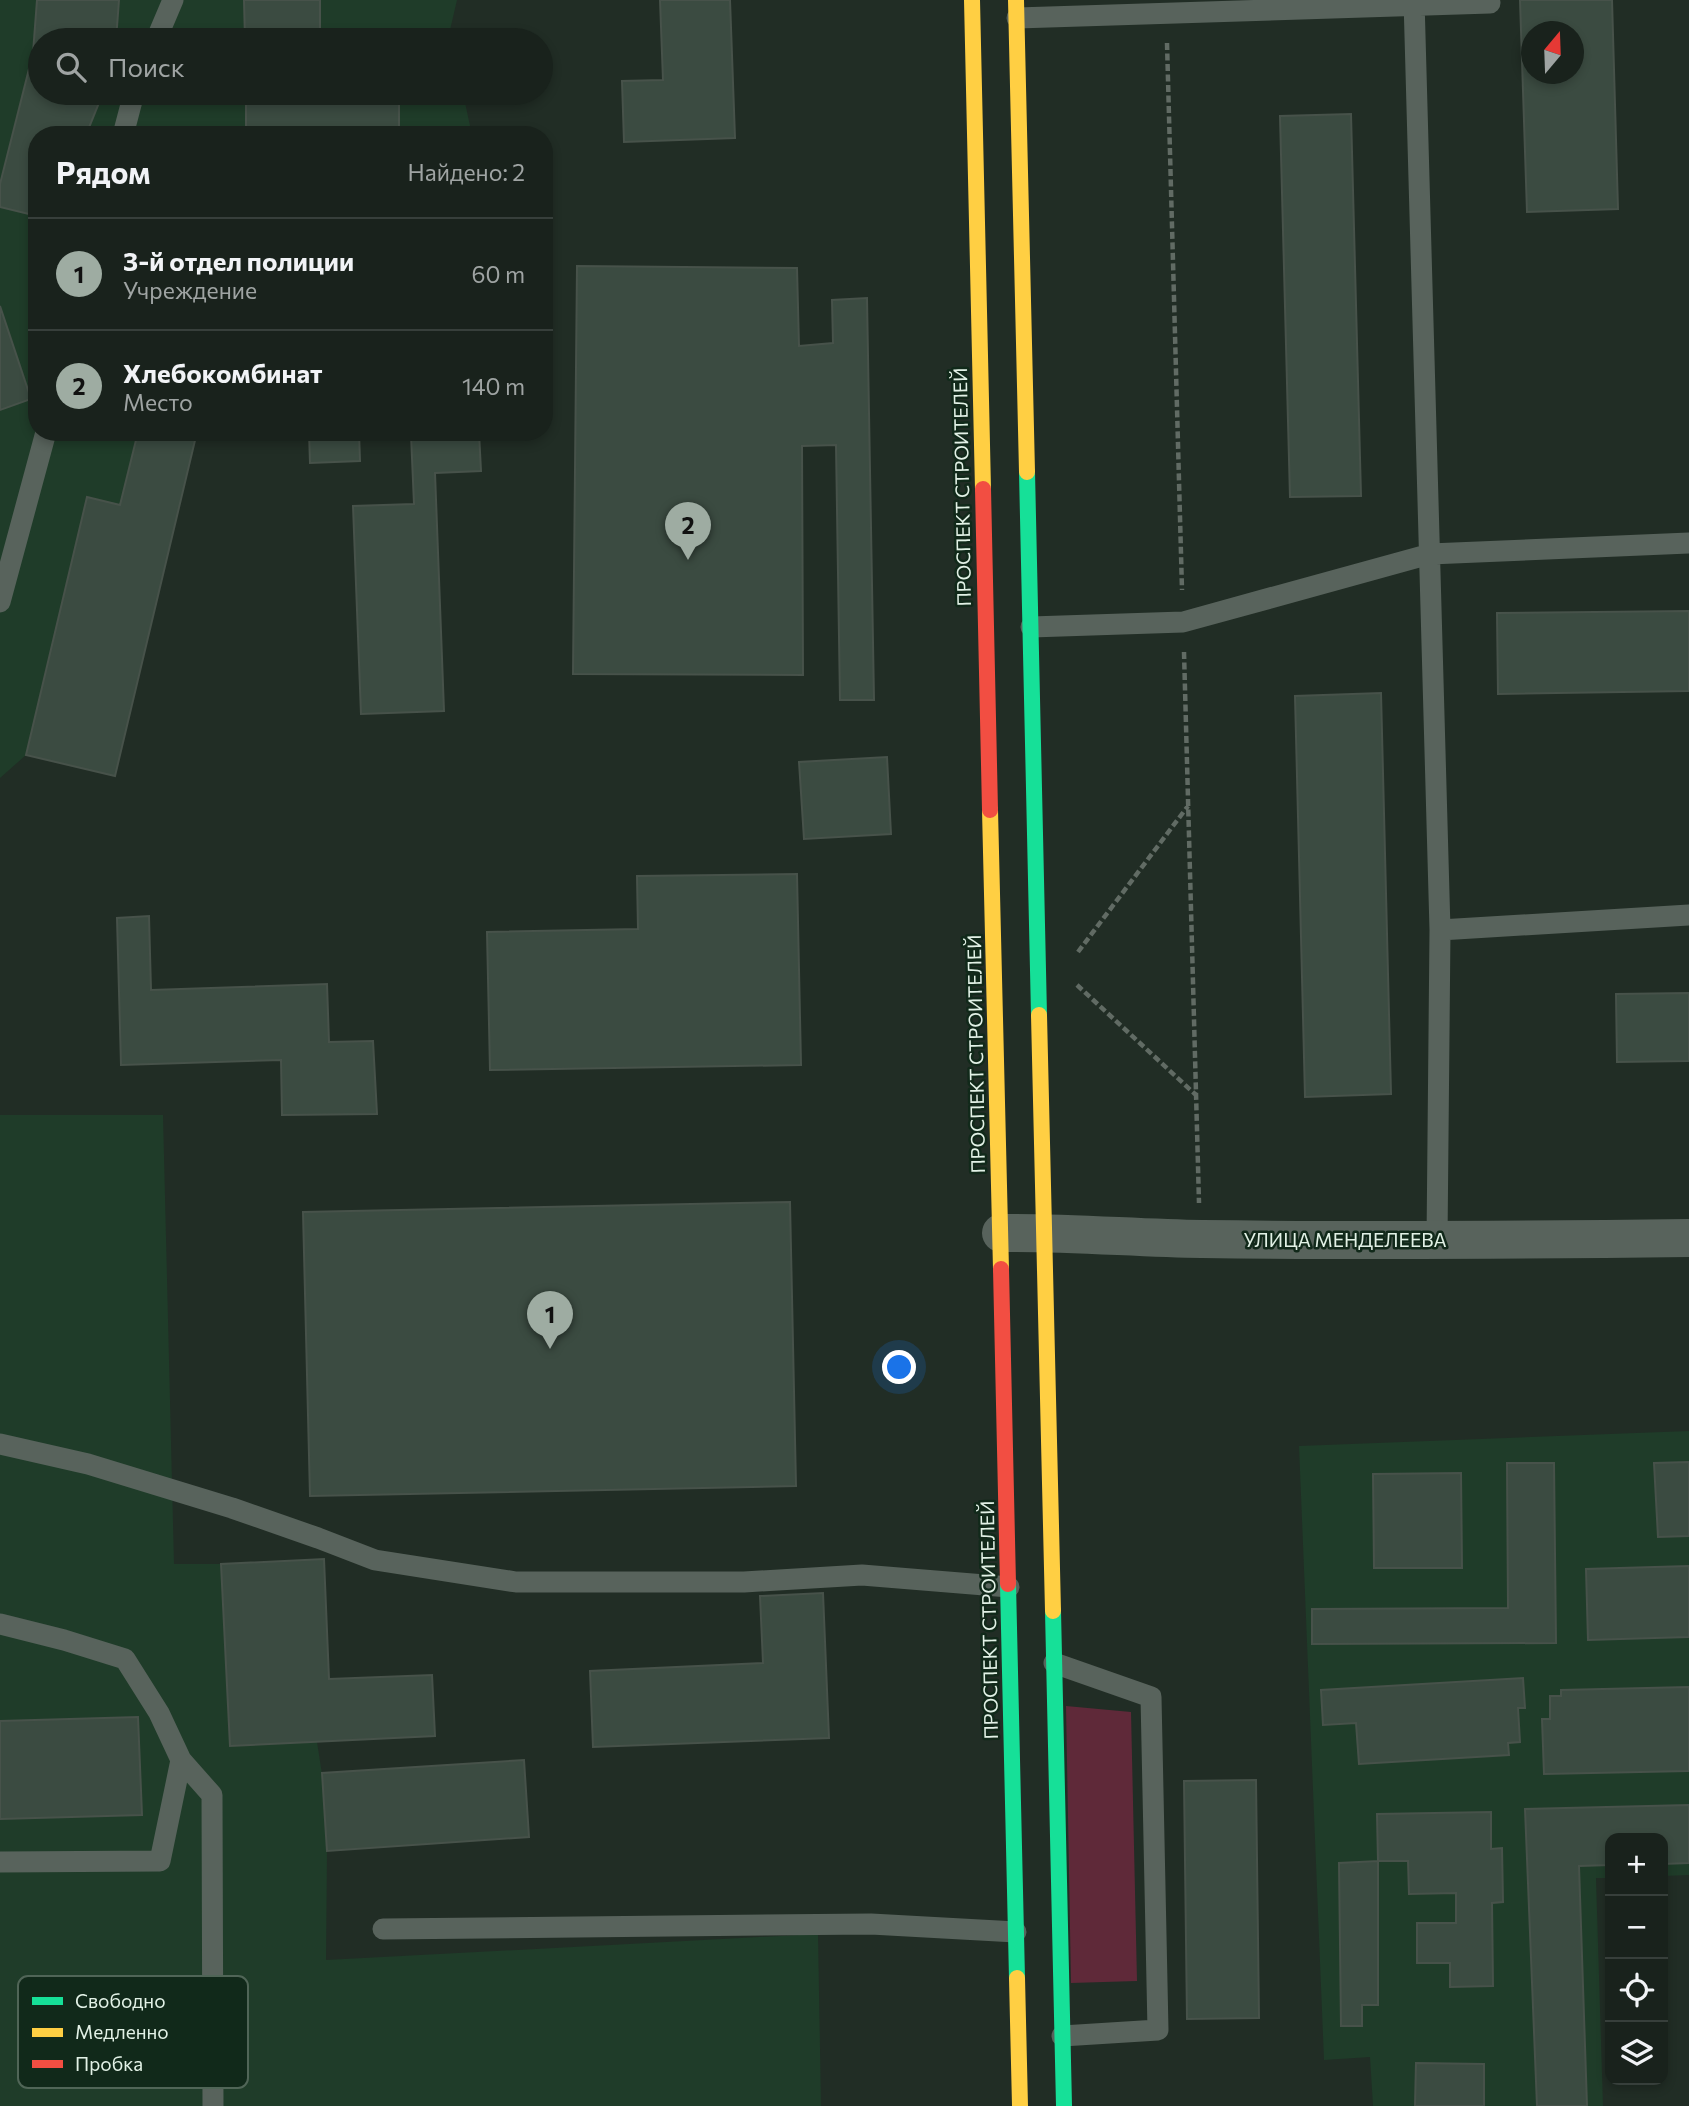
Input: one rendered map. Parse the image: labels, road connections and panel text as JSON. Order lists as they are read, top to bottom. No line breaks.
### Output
{"streets":{"main road":["ПРОСПЕКТ СТРОИТЕЛЕЙ"],"street":["УЛИЦА МЕНДЕЛЕЕВА"]},"crossings":[["ПРОСПЕКТ СТРОИТЕЛЕЙ","УЛИЦА МЕНДЕЛЕЕВА"]],"legend":["Свободно","Медленно","Пробка"],"north":"top","page":{"search":"Поиск","heading":["Рядом","Найдено: 2"],"list":[{"mark":"1","name":"3-й отдел полиции","note":"Учреждение","value":"60 m"},{"mark":"2","name":"Хлебокомбинат","note":"Место","value":"140 m"}],"pins":["2","1"],"map_buttons":["+","−"]}}
